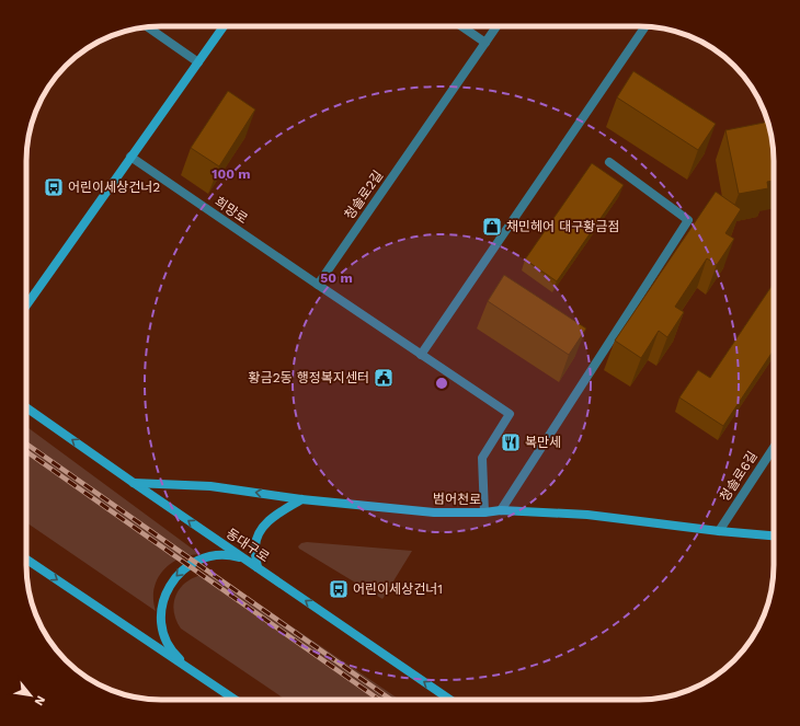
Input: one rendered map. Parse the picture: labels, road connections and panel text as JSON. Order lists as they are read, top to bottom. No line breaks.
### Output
{"streets":{"main road":["범어천로","동대구로"],"street":["청솔로2길","희망로","청솔로6길"]},"crossings":[["청솔로2길","희망로"],["청솔로6길","범어천로"],["범어천로","동대구로"]],"one_way":["동대구로"],"places":{"bus stop":["어린이세상건너2","어린이세상건너1"],"shop":["채민헤어 대구황금점"],"public building":["황금2동 행정복지센터"],"restaurant":["복만세"]},"north":"bottom right","rings":["100 m","50 m"]}
